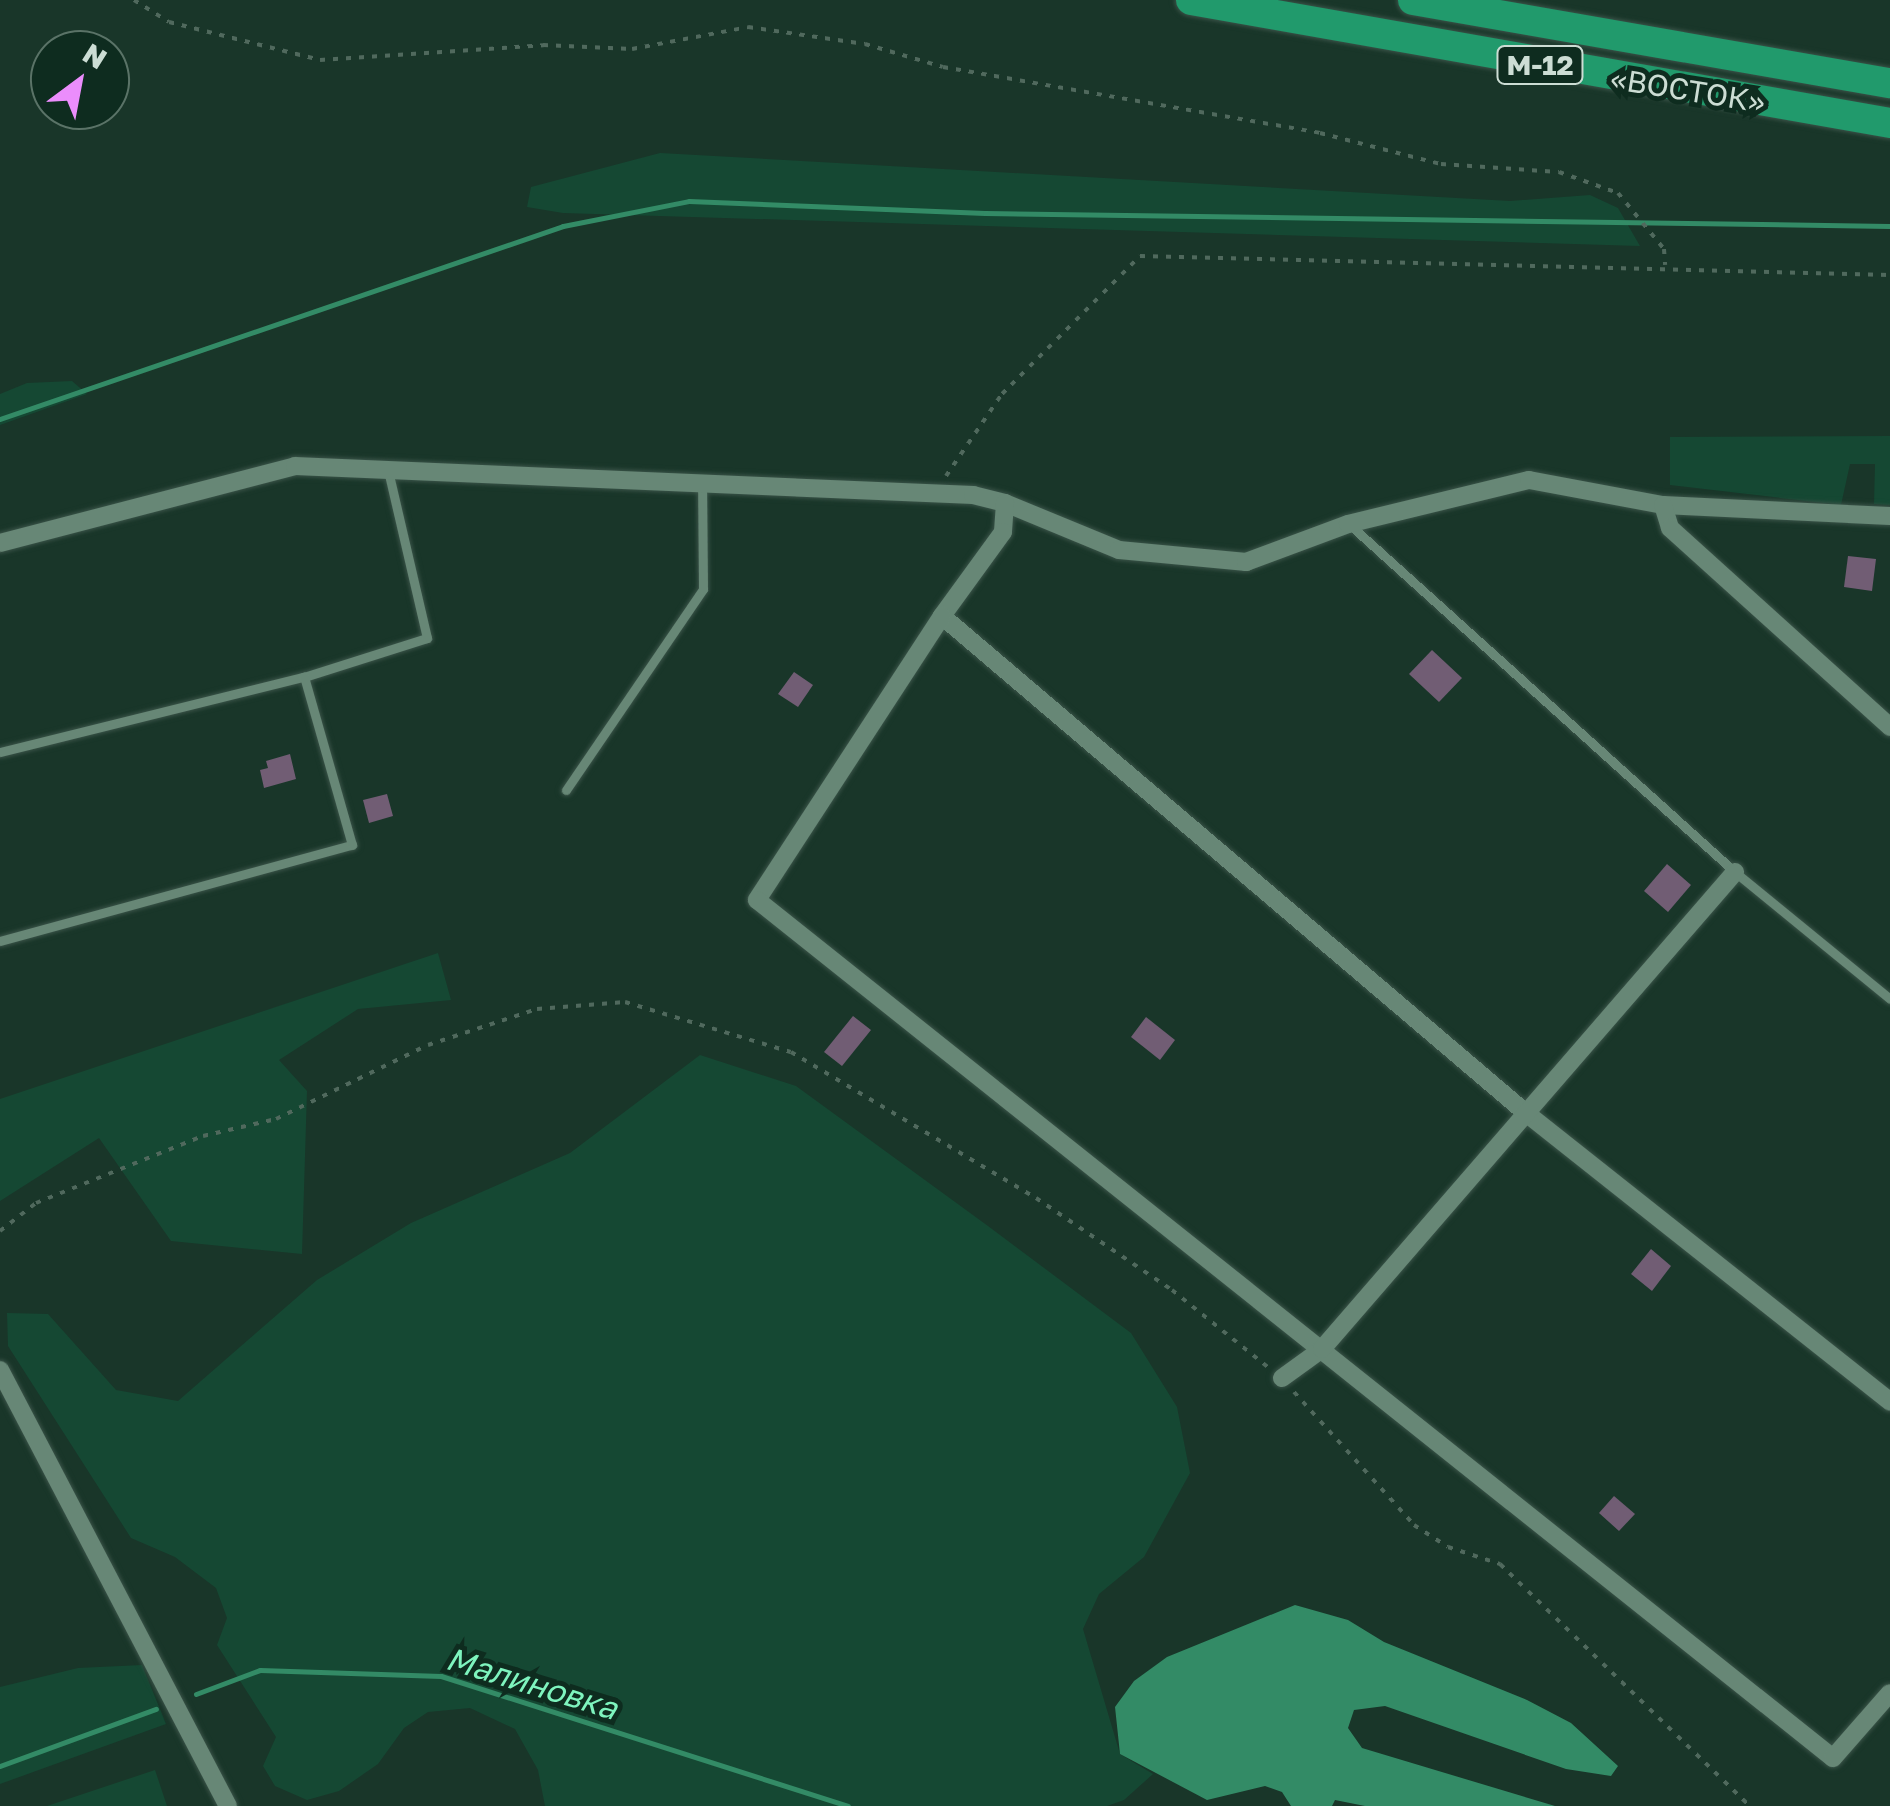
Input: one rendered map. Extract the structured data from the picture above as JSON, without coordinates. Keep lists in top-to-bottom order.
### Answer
{
  "streets": {
    "highway": ["М-12", "«ВОСТОК»"]
  },
  "water": ["Малиновка"],
  "north": "top right"
}
